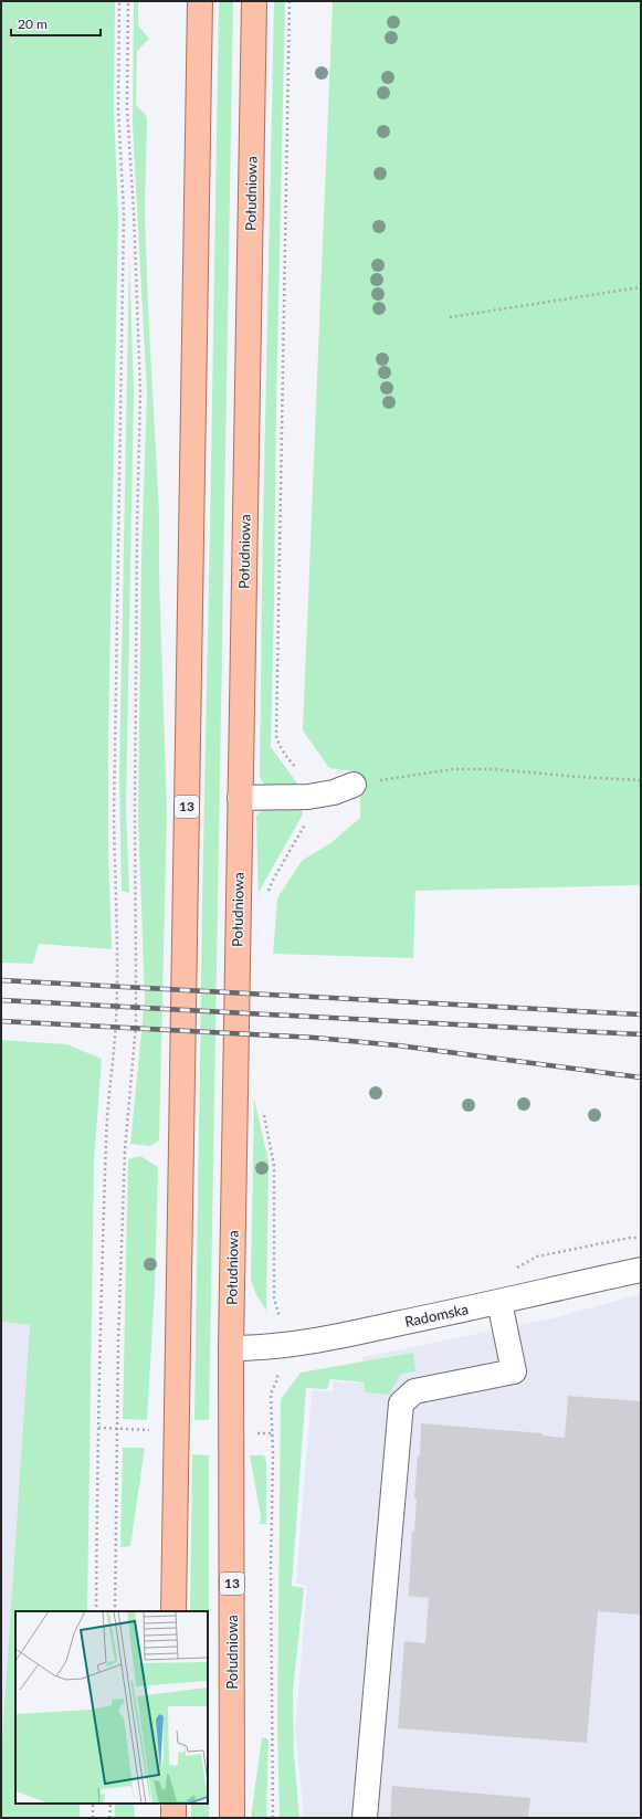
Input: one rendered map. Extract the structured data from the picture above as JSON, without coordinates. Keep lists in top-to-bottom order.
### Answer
{
  "streets": {
    "main road": ["Południowa", "13"],
    "street": ["Radomska"]
  },
  "crossings": [
    ["Południowa", "Radomska"]
  ],
  "scale_bar": "20 m"
}
